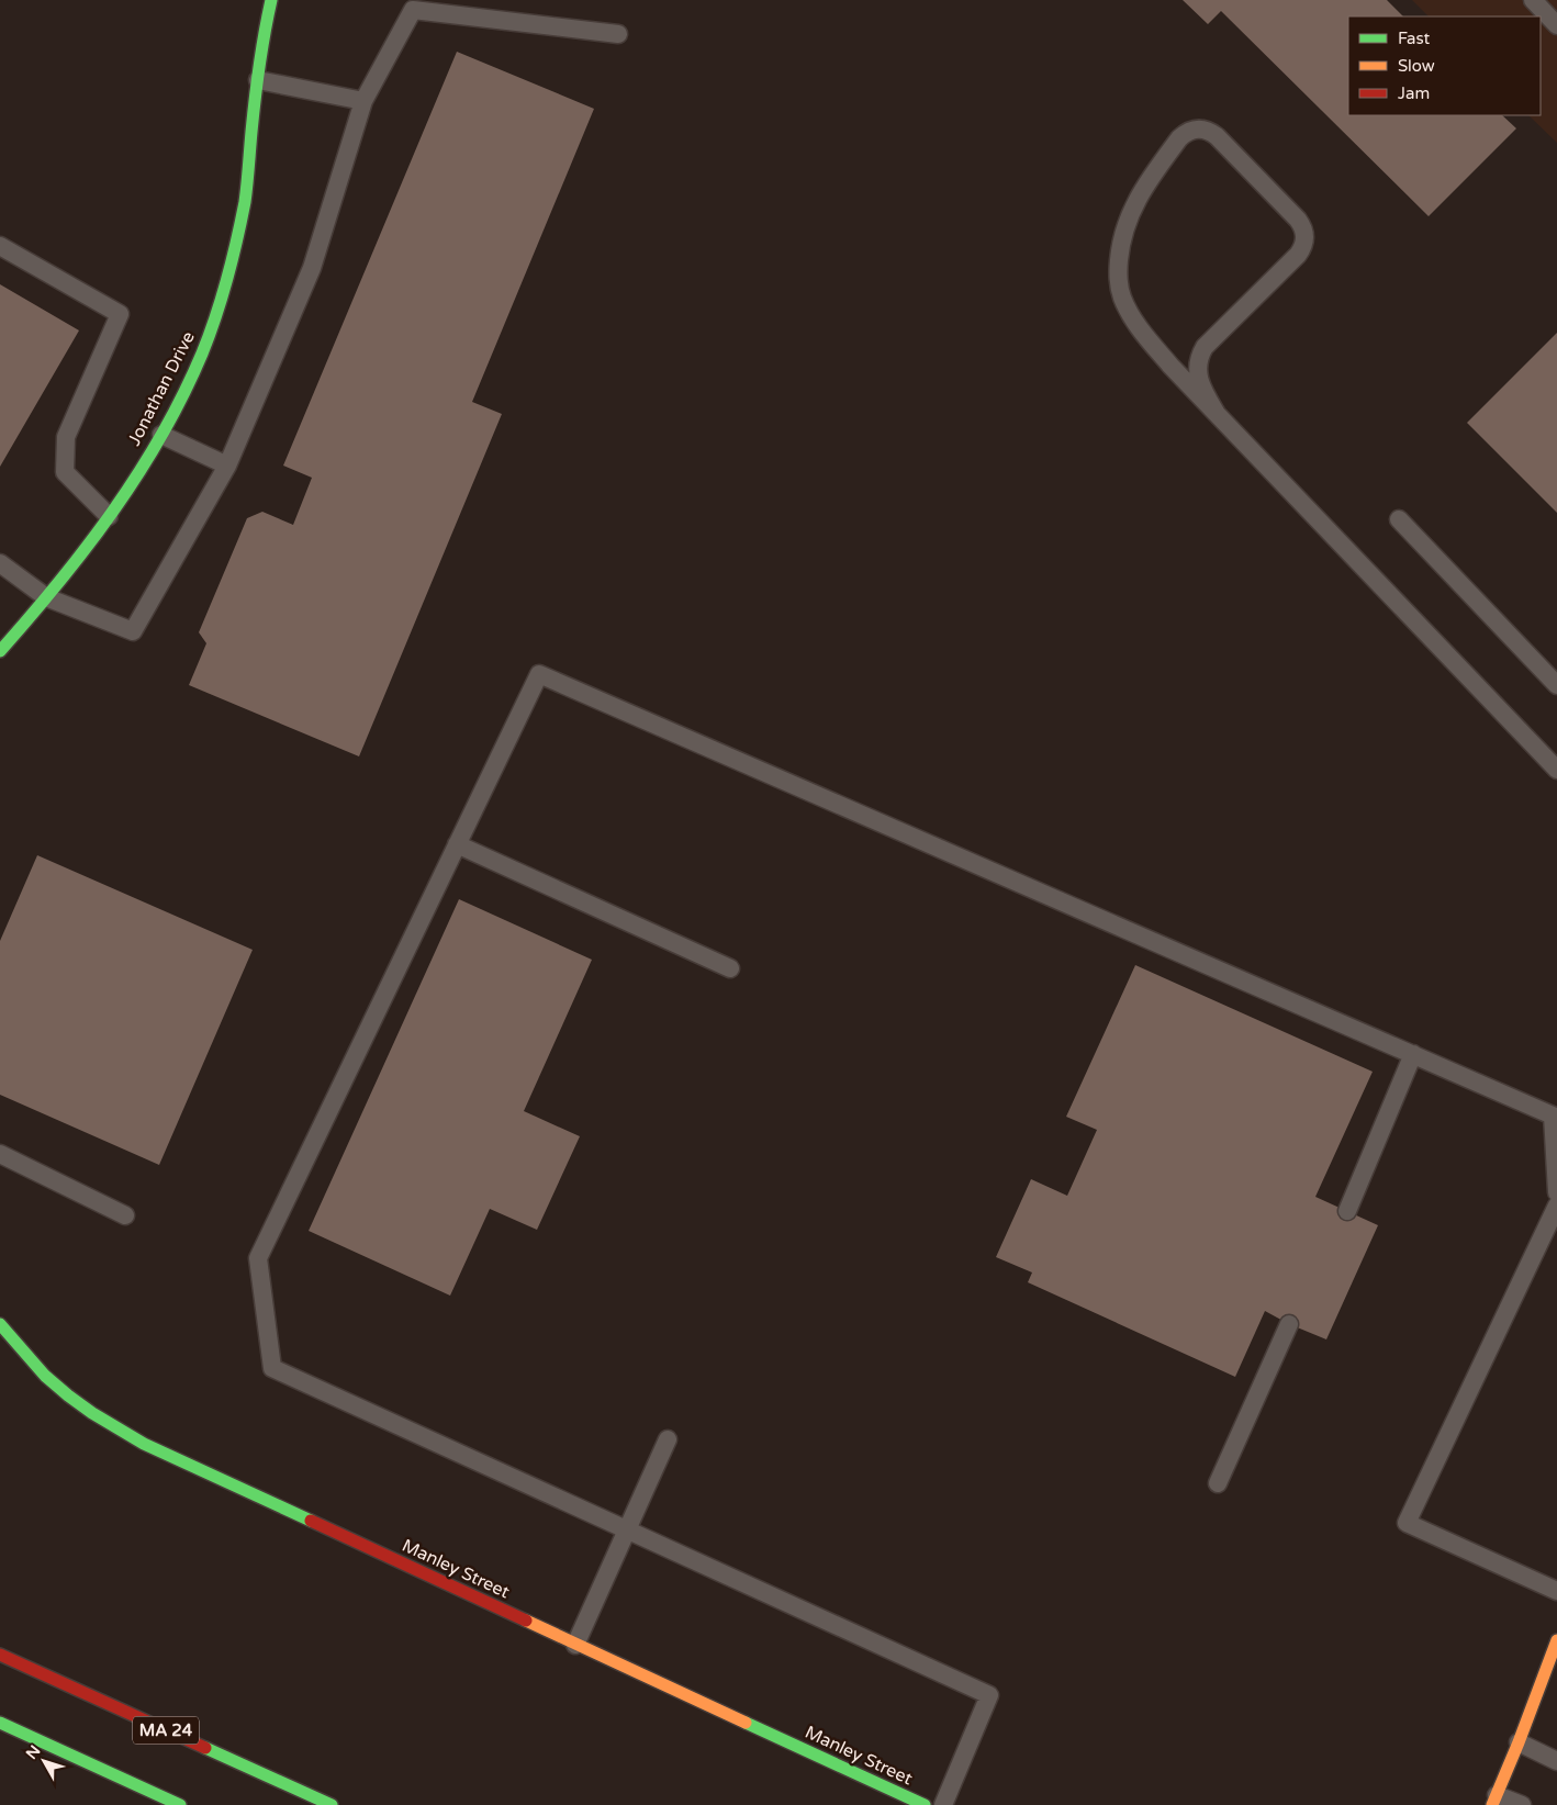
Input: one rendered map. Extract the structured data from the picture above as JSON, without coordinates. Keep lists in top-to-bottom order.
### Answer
{
  "streets": {
    "main road": ["Jonathan Drive", "Manley Street", "MA 24"]
  },
  "legend": ["Fast", "Slow", "Jam"],
  "north": "top left"
}
